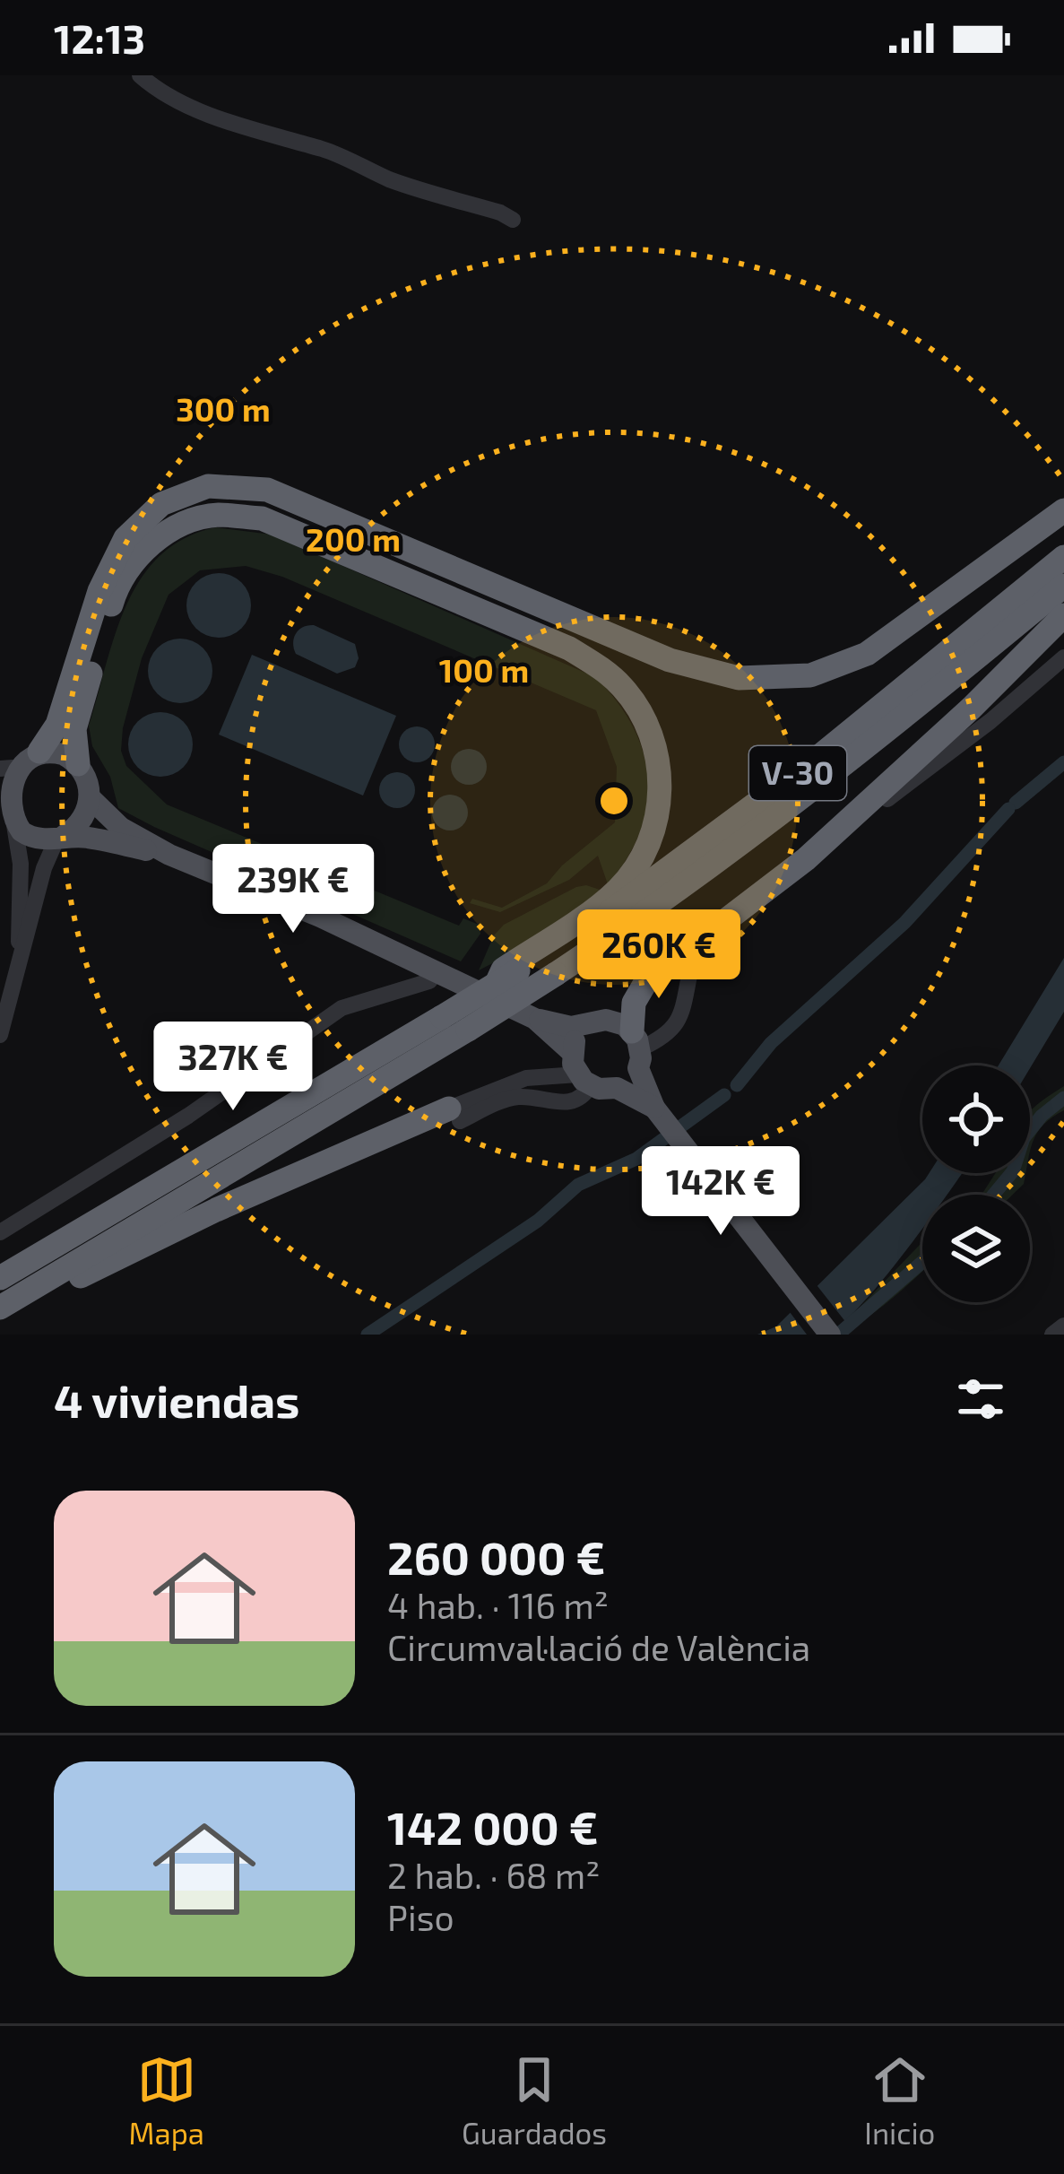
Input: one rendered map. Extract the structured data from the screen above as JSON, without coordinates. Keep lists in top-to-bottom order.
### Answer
{
  "streets": {
    "highway": ["V-30"]
  },
  "page": {
    "status": "12:13",
    "price": [
      "239K €",
      "260K €",
      "327K €",
      "142K €"
    ],
    "heading": "4 viviendas",
    "list": [
      {
        "name": "260 000 €",
        "note": "4 hab. · 116 m² · Circumval·lació de València"
      },
      {
        "name": "142 000 €",
        "note": "2 hab. · 68 m² · Piso"
      }
    ],
    "tabs": ["Mapa", "Guardados", "Inicio"]
  },
  "rings": ["300 m", "200 m", "100 m"]
}
